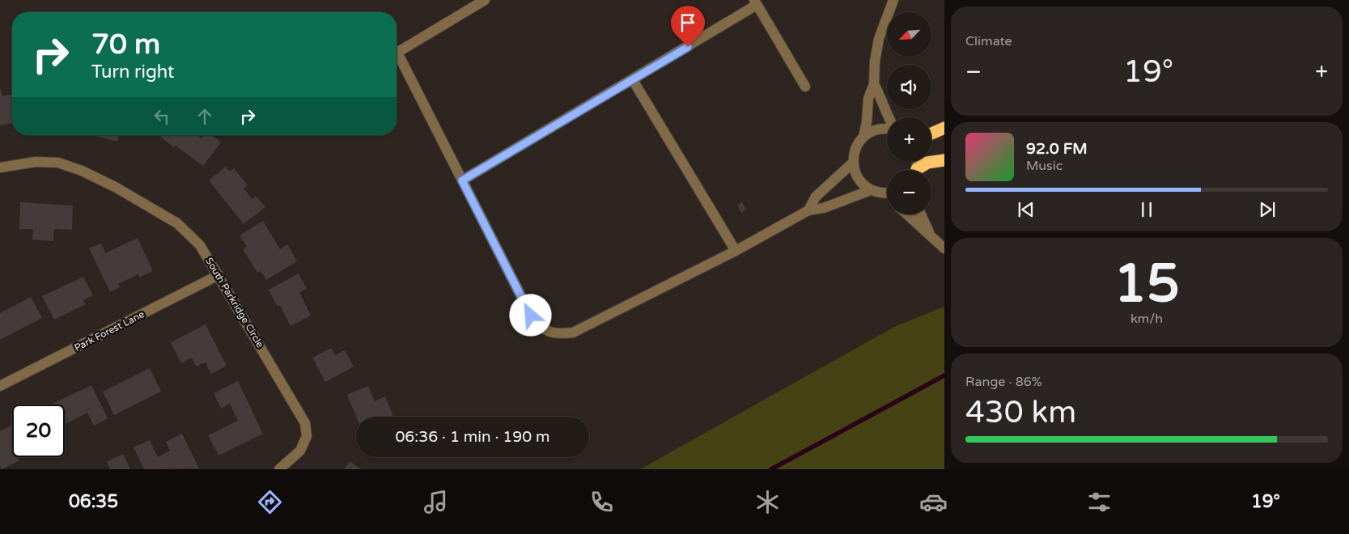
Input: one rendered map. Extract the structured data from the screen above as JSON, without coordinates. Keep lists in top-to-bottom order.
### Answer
{
  "streets": {
    "street": ["South Parkridge Circle", "Park Forest Lane"]
  },
  "crossings": [
    ["South Parkridge Circle", "Park Forest Lane"]
  ],
  "north": "bottom left",
  "page": {
    "tile": [
      "Climate",
      ["15", "km/h"],
      ["Range · 86%", "430 km"]
    ],
    "map_buttons": ["+", "−"],
    "turn": ["70 m", "Turn right"],
    "heat": ["−", "19°", "+"],
    "song": ["92.0 FM", "Music"],
    "limit": "20",
    "trip": "06:36 · 1 min · 190 m",
    "tabs": ["06:35", "19°"]
  }
}
